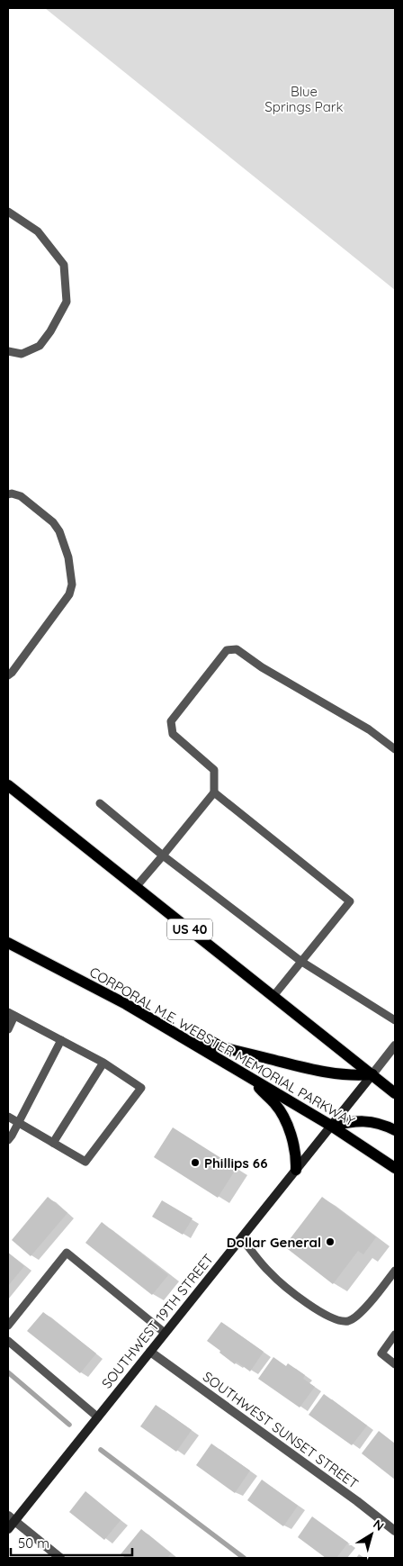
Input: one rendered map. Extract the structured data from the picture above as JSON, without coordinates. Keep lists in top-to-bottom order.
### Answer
{
  "streets": {
    "main road": ["US 40", "CORPORAL M.E. WEBSTER MEMORIAL PARKWAY"],
    "street": ["SOUTHWEST 19TH STREET", "SOUTHWEST SUNSET STREET"]
  },
  "crossings": [
    ["US 40", "SOUTHWEST 19TH STREET"],
    ["CORPORAL M.E. WEBSTER MEMORIAL PARKWAY", "SOUTHWEST 19TH STREET"],
    ["SOUTHWEST 19TH STREET", "SOUTHWEST SUNSET STREET"]
  ],
  "parks": ["Blue Springs Park"],
  "places": ["Phillips 66", "Dollar General"],
  "scale_bar": "50 m",
  "north": "top right"
}
